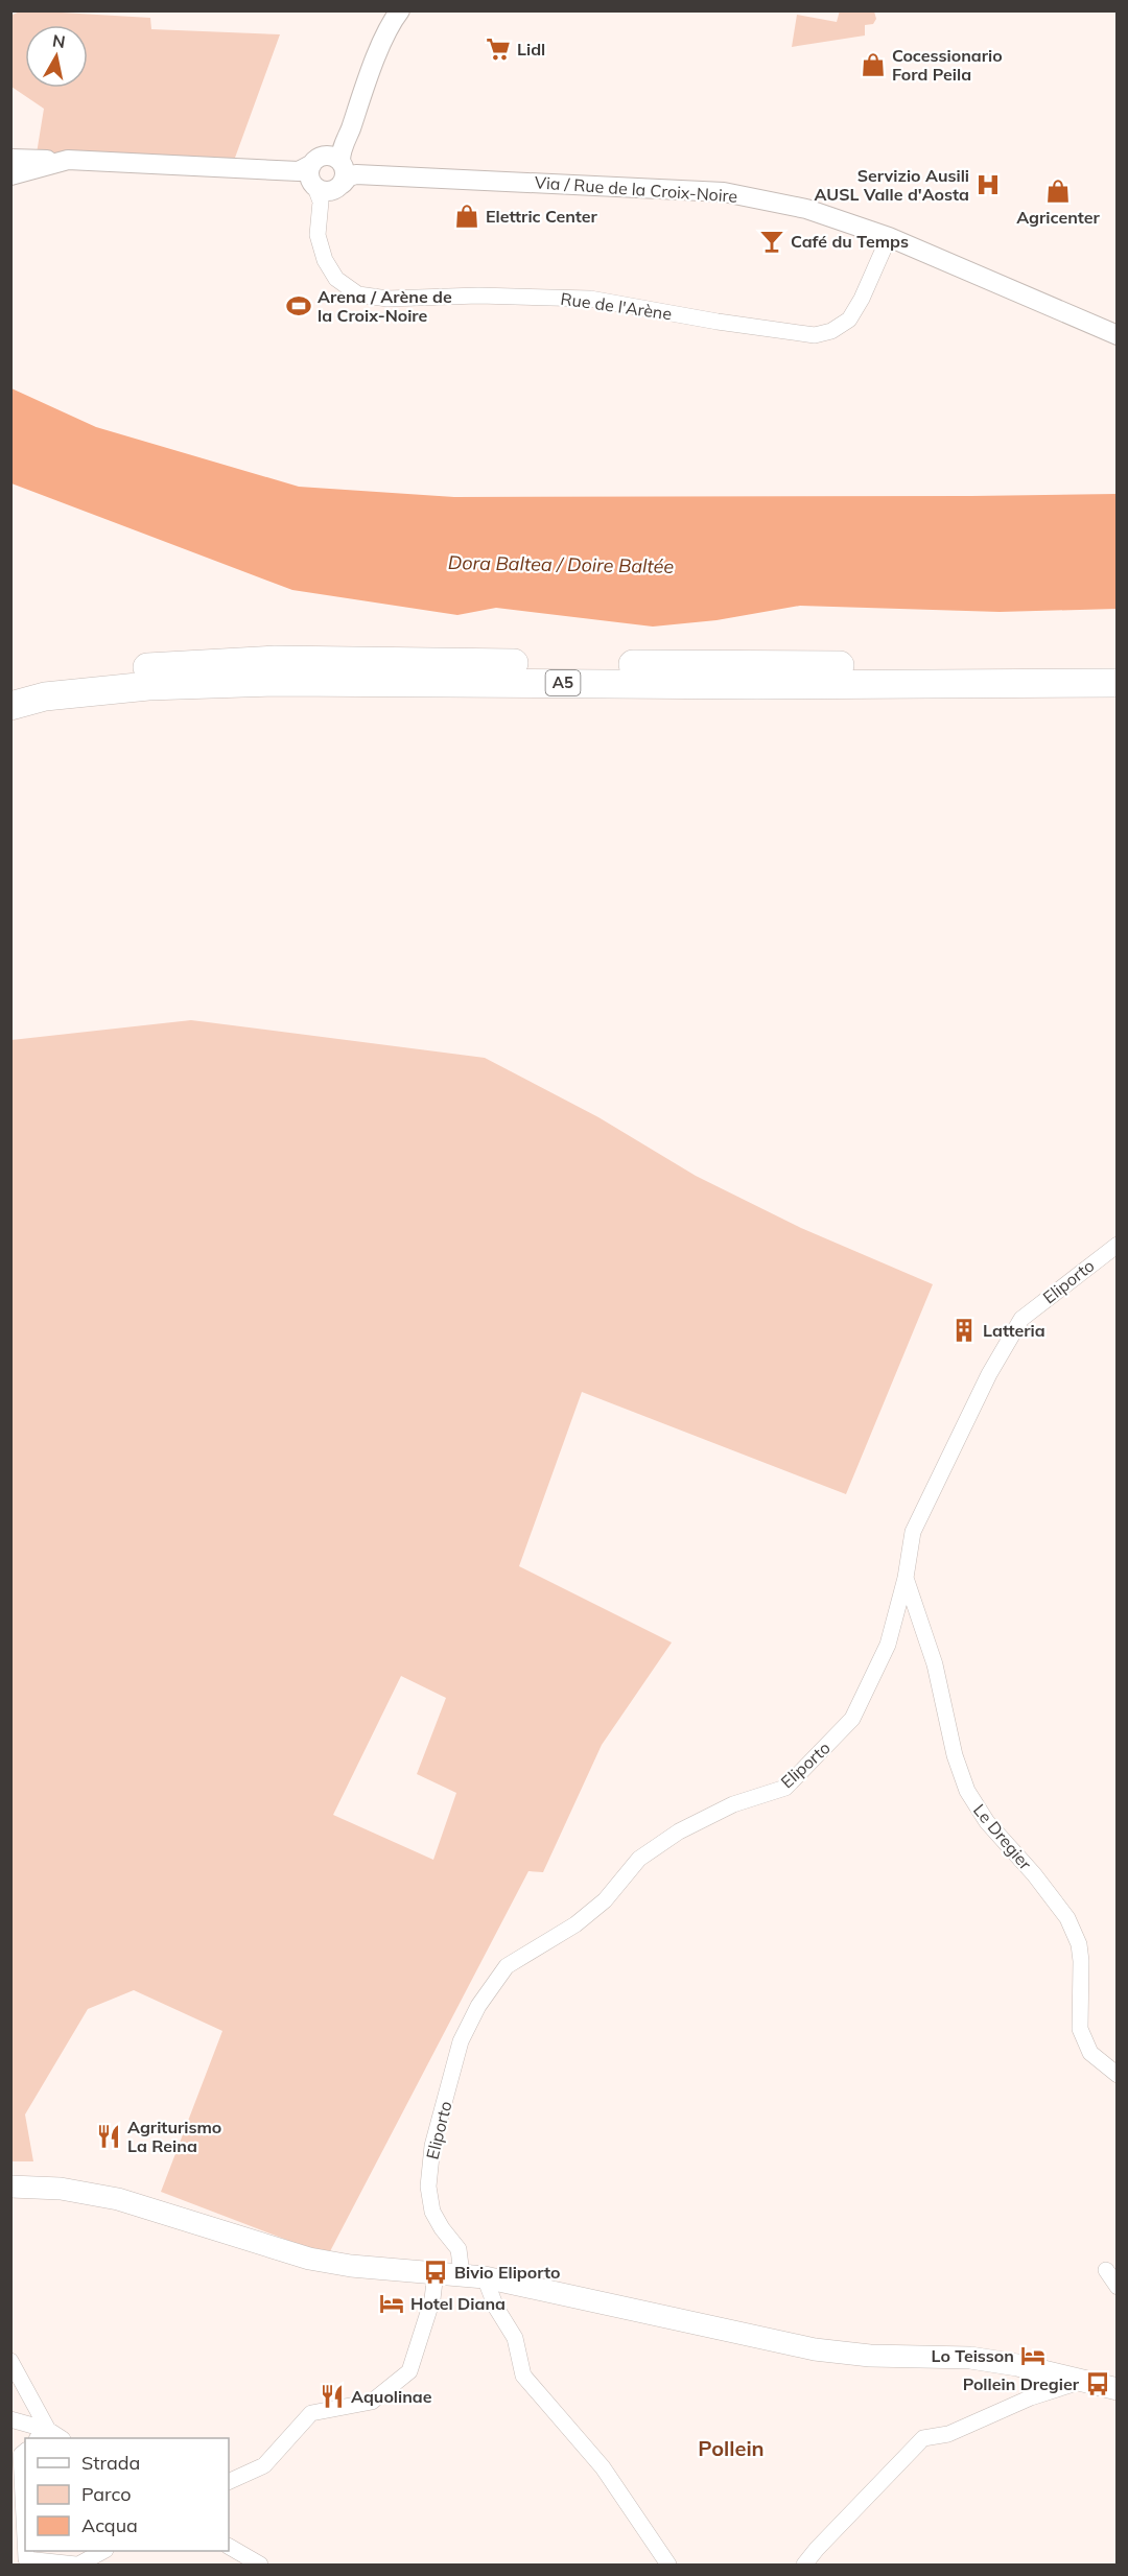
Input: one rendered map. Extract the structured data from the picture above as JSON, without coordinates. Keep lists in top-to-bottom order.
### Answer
{
  "streets": {
    "highway": ["A5"],
    "street": [
      "Via / Rue de la Croix-Noire",
      "Rue de l'Arène",
      "Eliporto",
      "Le Dregier"
    ]
  },
  "crossings": [
    ["Via / Rue de la Croix-Noire", "Rue de l'Arène"],
    ["Eliporto", "Le Dregier"]
  ],
  "districts": ["Pollein"],
  "water": ["Dora Baltea / Doire Baltée"],
  "places": {
    "supermarket": ["Lidl"],
    "shop": ["Cocessionario Ford Peila", "Agricenter", "Elettric Center"],
    "hospital": ["Servizio Ausili AUSL Valle d'Aosta"],
    "bar": ["Café du Temps"],
    "sports": ["Arena / Arène de la Croix-Noire"],
    "building": ["Latteria"],
    "restaurant": ["Agriturismo La Reina", "Aquolinae"],
    "bus stop": ["Bivio Eliporto", "Pollein Dregier"],
    "hotel": ["Hotel Diana", "Lo Teisson"]
  },
  "legend": ["Strada", "Parco", "Acqua"],
  "north": "top"
}
